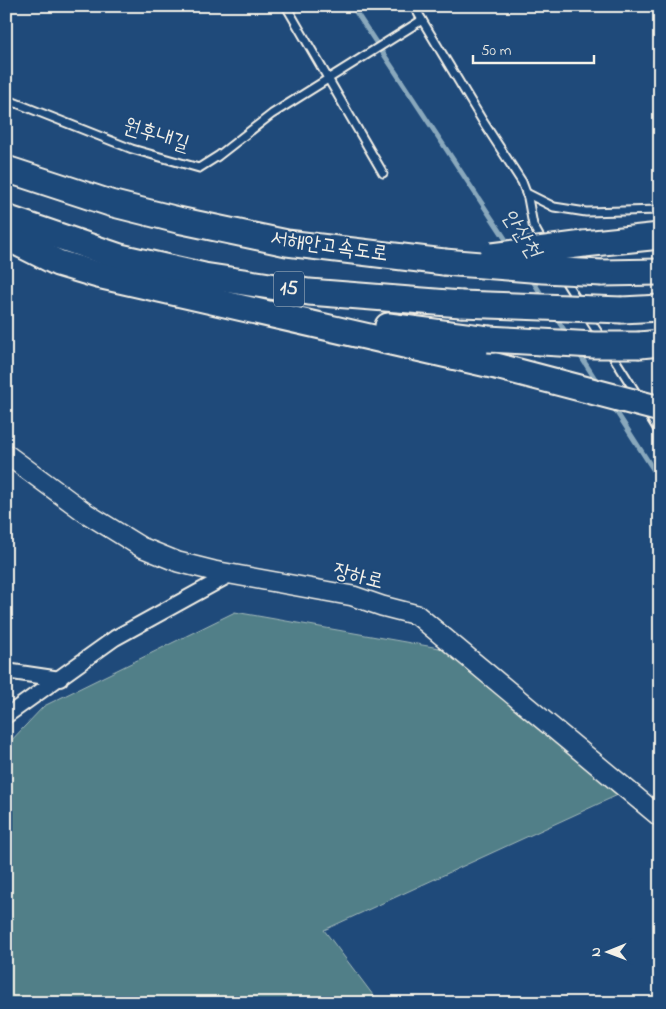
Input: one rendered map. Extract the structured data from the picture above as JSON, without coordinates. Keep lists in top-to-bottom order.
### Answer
{
  "streets": {
    "highway": ["서해안고속도로", "15"],
    "street": ["장하로"],
    "lane": ["원후내길"]
  },
  "water": ["안산천"],
  "scale_bar": "50 m",
  "north": "left"
}
